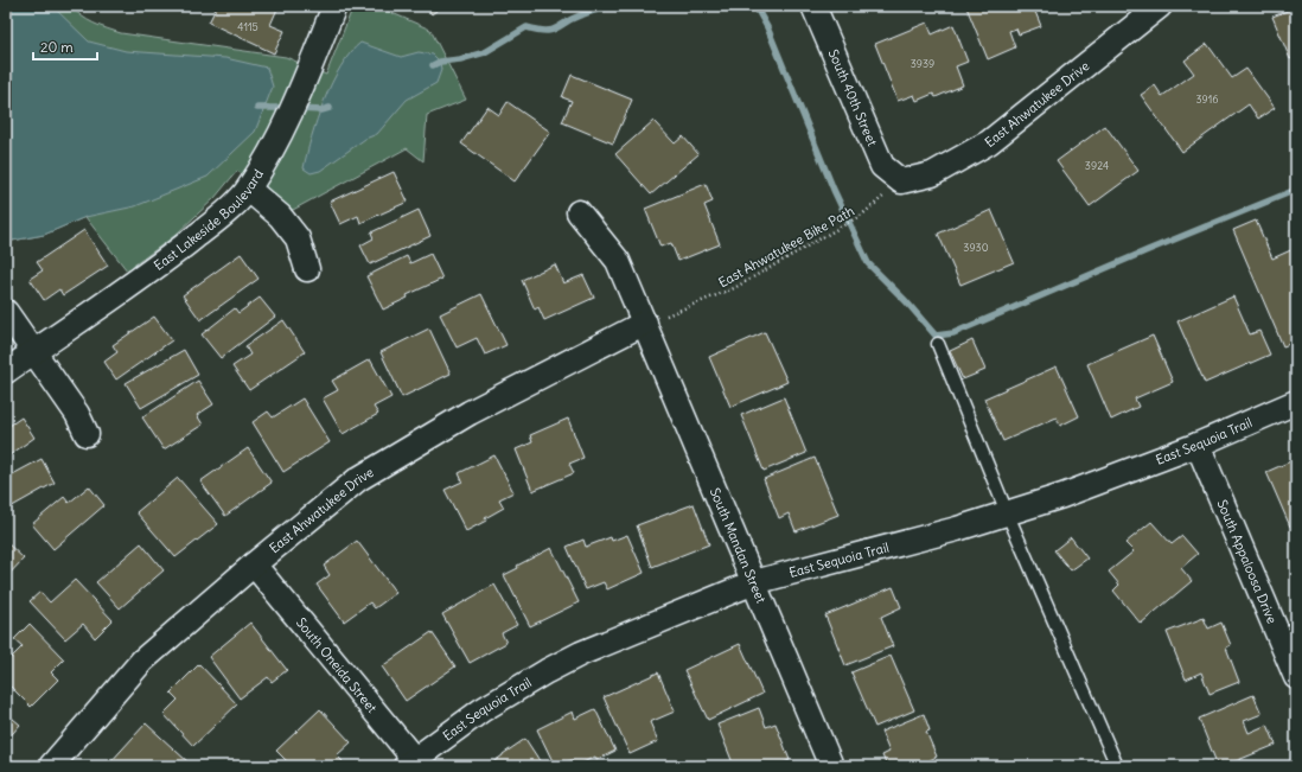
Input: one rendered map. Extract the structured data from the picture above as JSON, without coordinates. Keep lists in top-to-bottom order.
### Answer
{
  "streets": {
    "street": [
      "South 40th Street",
      "East Ahwatukee Drive",
      "East Lakeside Boulevard",
      "East Sequoia Trail",
      "South Mandan Street",
      "South Appaloosa Drive",
      "South Oneida Street"
    ],
    "path": ["East Ahwatukee Bike Path"]
  },
  "crossings": [
    ["South 40th Street", "East Ahwatukee Drive"],
    ["South 40th Street", "East Ahwatukee Bike Path"],
    ["East Ahwatukee Drive", "East Ahwatukee Bike Path"],
    ["East Ahwatukee Drive", "South Mandan Street"],
    ["East Ahwatukee Drive", "South Oneida Street"],
    ["East Ahwatukee Bike Path", "South Mandan Street"],
    ["East Sequoia Trail", "South Mandan Street"],
    ["East Sequoia Trail", "South Appaloosa Drive"],
    ["East Sequoia Trail", "South Oneida Street"]
  ],
  "house_numbers": [
    "4115",
    "3939",
    "3916",
    "3924",
    "3930"
  ],
  "scale_bar": "20 m"
}
